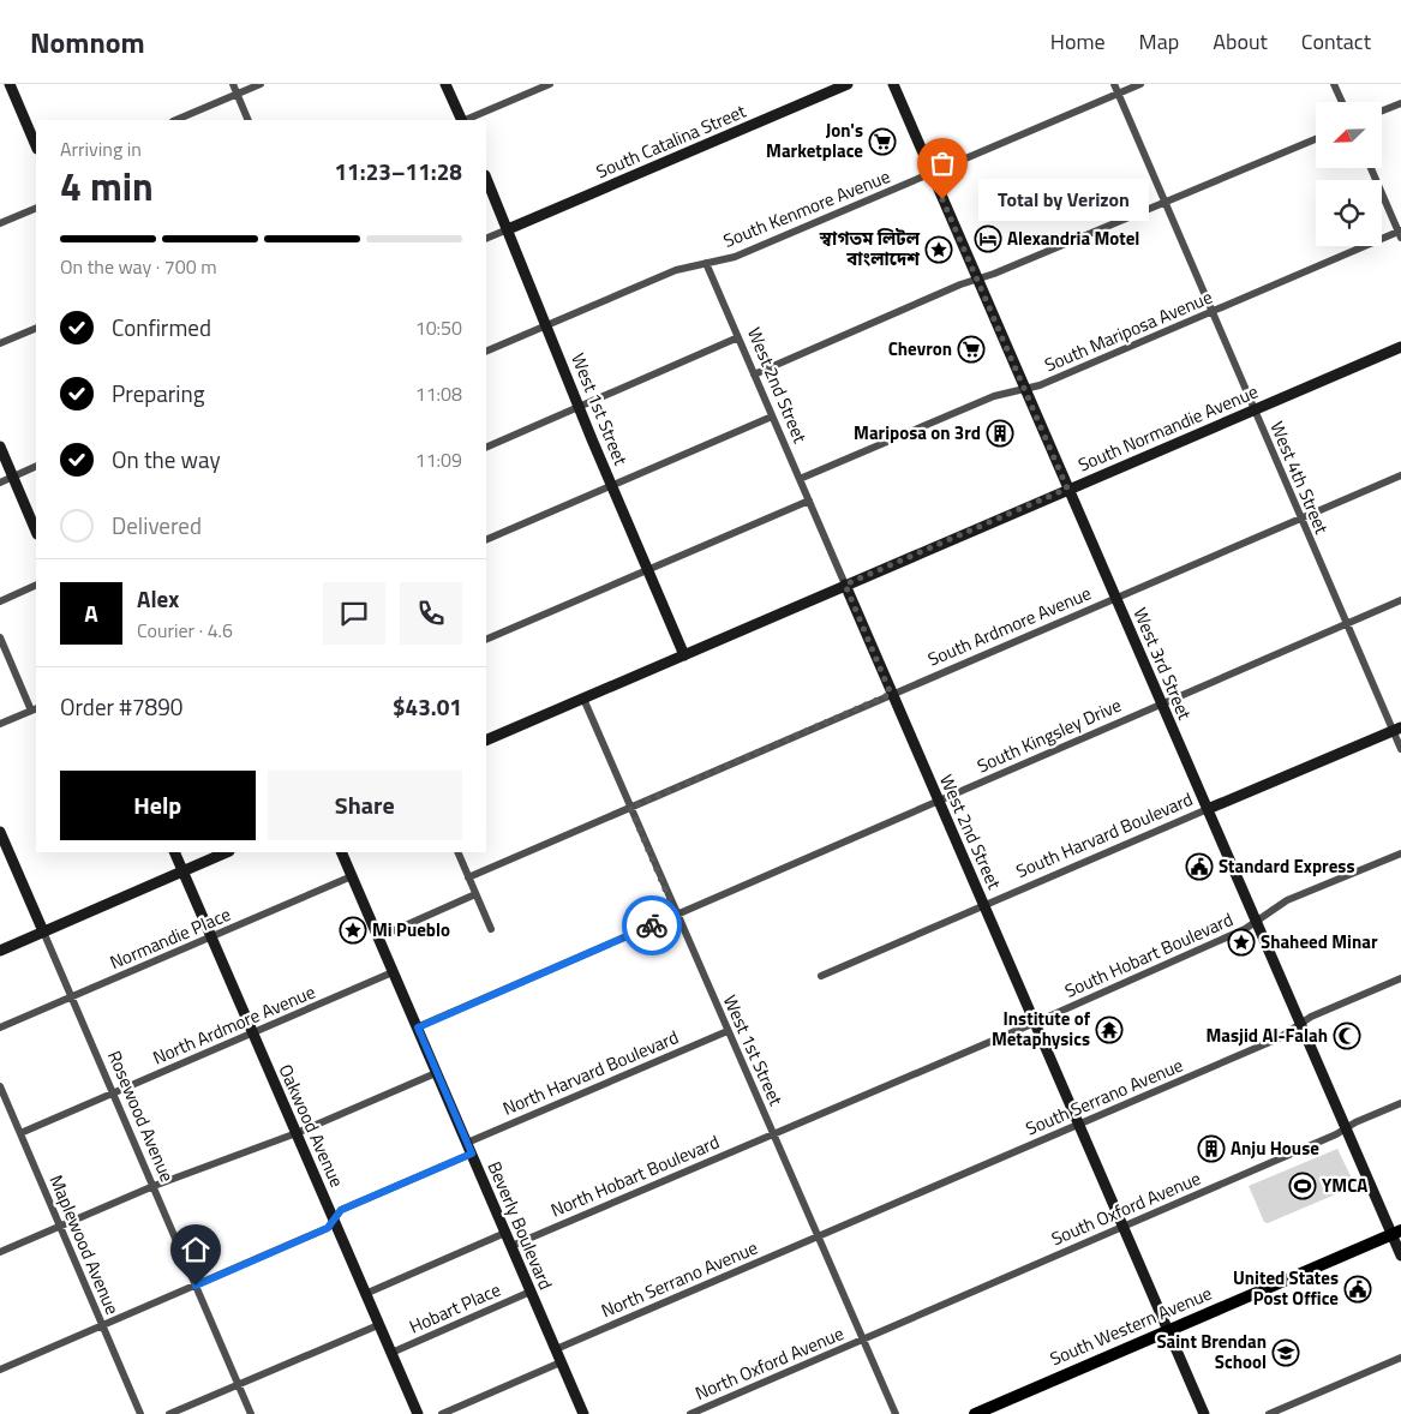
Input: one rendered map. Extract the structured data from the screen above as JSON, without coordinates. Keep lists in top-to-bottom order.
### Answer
{
  "streets": {
    "main road": [
      "South Catalina Street",
      "West 2nd Street",
      "West 1st Street",
      "South Normandie Avenue",
      "West 3rd Street",
      "South Harvard Boulevard",
      "Rosewood Avenue",
      "Oakwood Avenue",
      "Beverly Boulevard",
      "South Western Avenue"
    ],
    "street": [
      "South Kenmore Avenue",
      "South Mariposa Avenue",
      "West 4th Street",
      "South Ardmore Avenue",
      "South Kingsley Drive",
      "Normandie Place",
      "South Hobart Boulevard",
      "North Ardmore Avenue",
      "North Harvard Boulevard",
      "South Serrano Avenue",
      "North Hobart Boulevard",
      "South Oxford Avenue",
      "Maplewood Avenue",
      "North Serrano Avenue",
      "Hobart Place",
      "North Oxford Avenue"
    ]
  },
  "crossings": [
    ["South Catalina Street", "West 1st Street"],
    ["South Kenmore Avenue", "West 2nd Street"],
    ["South Kenmore Avenue", "West 1st Street"],
    ["South Kenmore Avenue", "West 4th Street"],
    ["South Kenmore Avenue", "West 3rd Street"],
    ["South Mariposa Avenue", "West 2nd Street"],
    ["South Mariposa Avenue", "West 4th Street"],
    ["South Mariposa Avenue", "West 3rd Street"],
    ["West 2nd Street", "South Normandie Avenue"],
    ["West 2nd Street", "South Ardmore Avenue"],
    ["West 2nd Street", "South Kingsley Drive"],
    ["West 2nd Street", "South Harvard Boulevard"],
    ["West 2nd Street", "South Hobart Boulevard"],
    ["West 2nd Street", "South Serrano Avenue"],
    ["West 2nd Street", "South Oxford Avenue"],
    ["West 2nd Street", "South Western Avenue"],
    ["West 1st Street", "South Normandie Avenue"],
    ["West 1st Street", "South Ardmore Avenue"],
    ["West 1st Street", "South Kingsley Drive"],
    ["West 1st Street", "South Hobart Boulevard"],
    ["West 1st Street", "North Harvard Boulevard"],
    ["West 1st Street", "South Serrano Avenue"],
    ["West 1st Street", "North Hobart Boulevard"],
    ["West 1st Street", "South Oxford Avenue"],
    ["West 1st Street", "North Serrano Avenue"],
    ["West 1st Street", "North Oxford Avenue"],
    ["South Normandie Avenue", "West 4th Street"],
    ["South Normandie Avenue", "West 3rd Street"],
    ["West 4th Street", "South Ardmore Avenue"],
    ["West 4th Street", "South Kingsley Drive"],
    ["West 4th Street", "South Harvard Boulevard"],
    ["South Ardmore Avenue", "West 3rd Street"],
    ["West 3rd Street", "South Kingsley Drive"],
    ["West 3rd Street", "South Harvard Boulevard"],
    ["West 3rd Street", "South Hobart Boulevard"],
    ["West 3rd Street", "South Serrano Avenue"],
    ["West 3rd Street", "South Oxford Avenue"],
    ["West 3rd Street", "South Western Avenue"],
    ["South Kingsley Drive", "Beverly Boulevard"],
    ["Normandie Place", "Rosewood Avenue"],
    ["Normandie Place", "Oakwood Avenue"],
    ["Normandie Place", "Beverly Boulevard"],
    ["South Hobart Boulevard", "North Hobart Boulevard"],
    ["North Ardmore Avenue", "Rosewood Avenue"],
    ["North Ardmore Avenue", "Oakwood Avenue"],
    ["North Ardmore Avenue", "Beverly Boulevard"],
    ["North Ardmore Avenue", "Maplewood Avenue"],
    ["North Harvard Boulevard", "Beverly Boulevard"],
    ["South Serrano Avenue", "North Serrano Avenue"],
    ["Oakwood Avenue", "Hobart Place"],
    ["North Hobart Boulevard", "Beverly Boulevard"],
    ["South Oxford Avenue", "North Oxford Avenue"],
    ["Beverly Boulevard", "North Serrano Avenue"],
    ["Beverly Boulevard", "Hobart Place"]
  ],
  "places": {
    "supermarket": ["Jon's Marketplace", "Chevron"],
    "other": ["Total by Verizon"],
    "hotel": ["Alexandria Motel"],
    "place": ["স্বাগতম লিটল বাংলাদেশ", "Mi Pueblo", "Shaheed Minar"],
    "building": ["Mariposa on 3rd", "Anju House"],
    "public building": ["Standard Express", "United States Post Office"],
    "temple": ["Institute of Metaphysics"],
    "mosque": ["Masjid Al-Falah"],
    "sports": ["YMCA"],
    "school or university": ["Saint Brendan School"]
  },
  "north": "bottom left",
  "page": {
    "header": "Nomnom",
    "nav": [
      "Home",
      "Map",
      "About",
      "Contact"
    ],
    "heading": ["4 min", "Arriving in", "11:23–11:28"],
    "panel": [
      "Alex",
      "Courier · 4.6",
      "Order #7890",
      "$43.01"
    ],
    "bubble": "Total by Verizon",
    "bar": "On the way · 700 m",
    "list": [
      ["Confirmed", "10:50"],
      ["Preparing", "11:08"],
      ["On the way", "11:09"],
      "Delivered"
    ],
    "round": "A",
    "buttons": ["Help", "Share"]
  }
}
